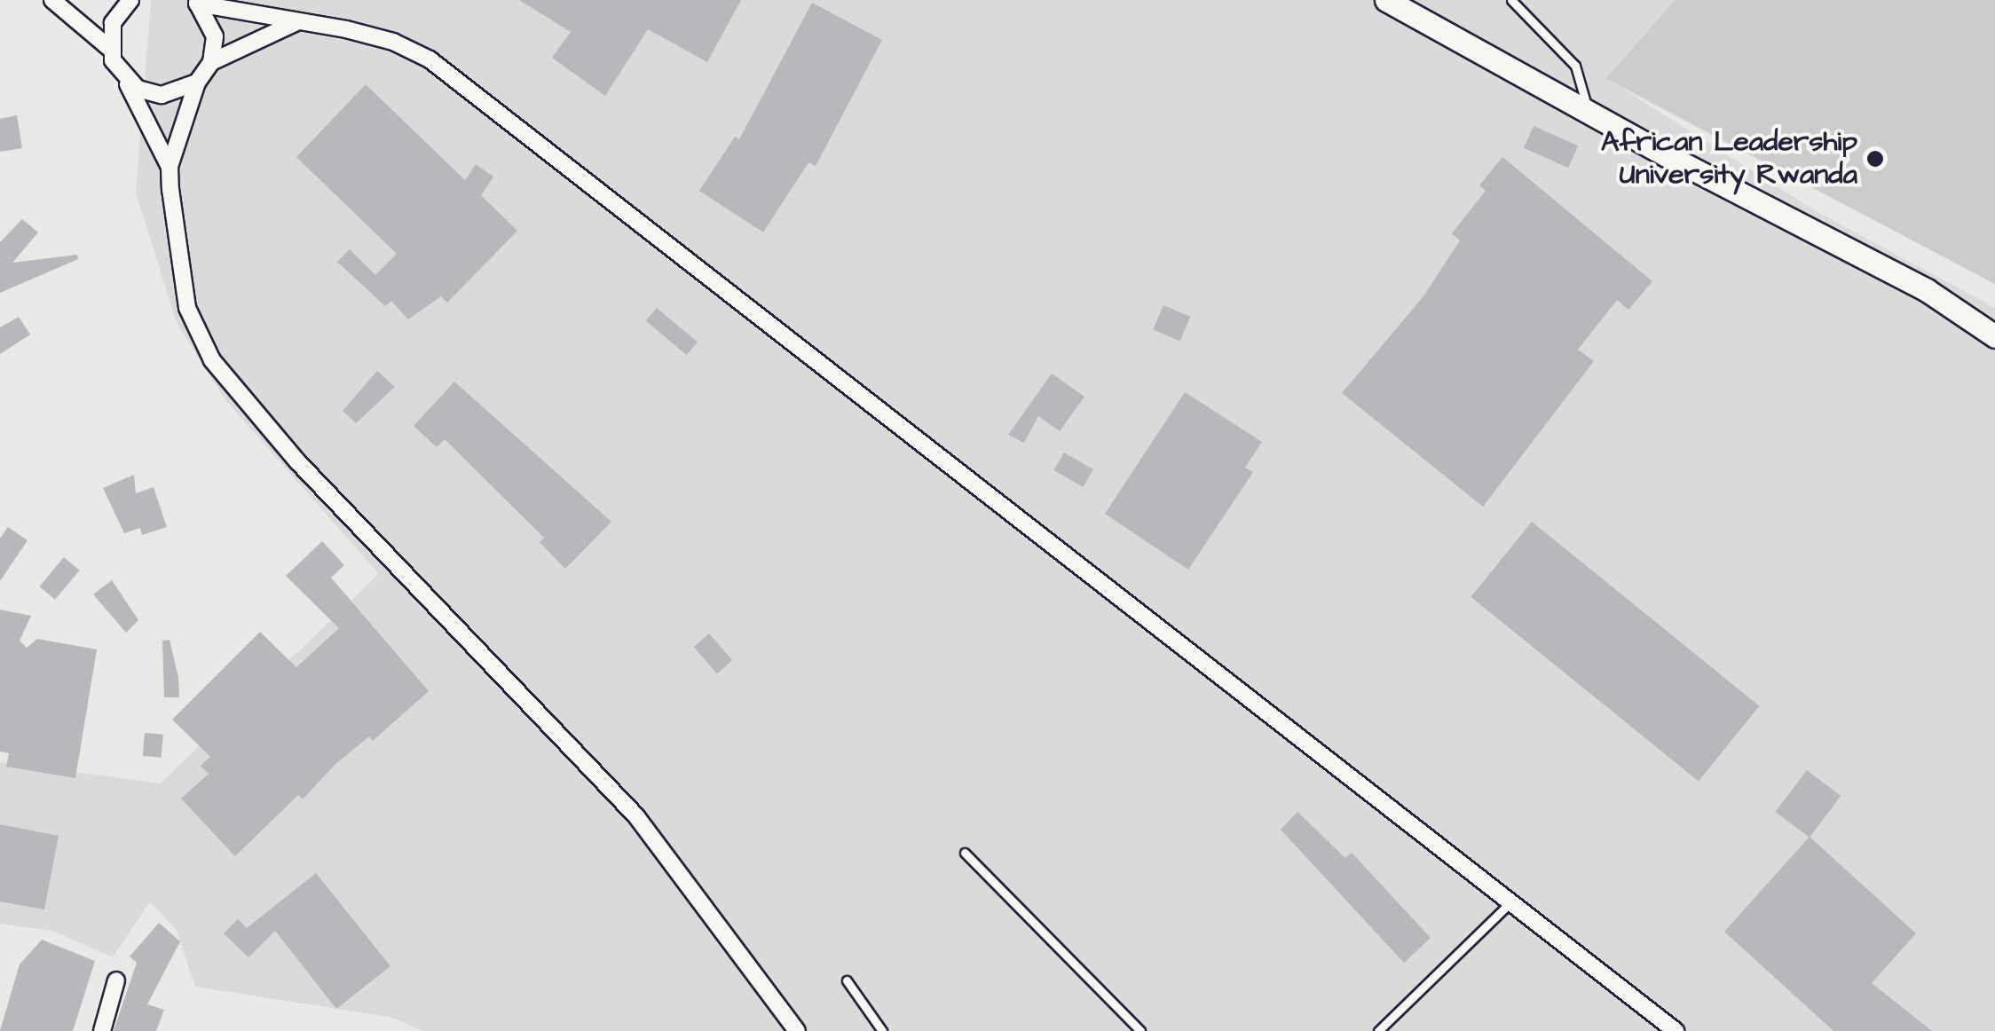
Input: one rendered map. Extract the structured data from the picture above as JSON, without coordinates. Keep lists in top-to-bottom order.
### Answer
{
  "places": ["African Leadership University Rwanda"]
}
